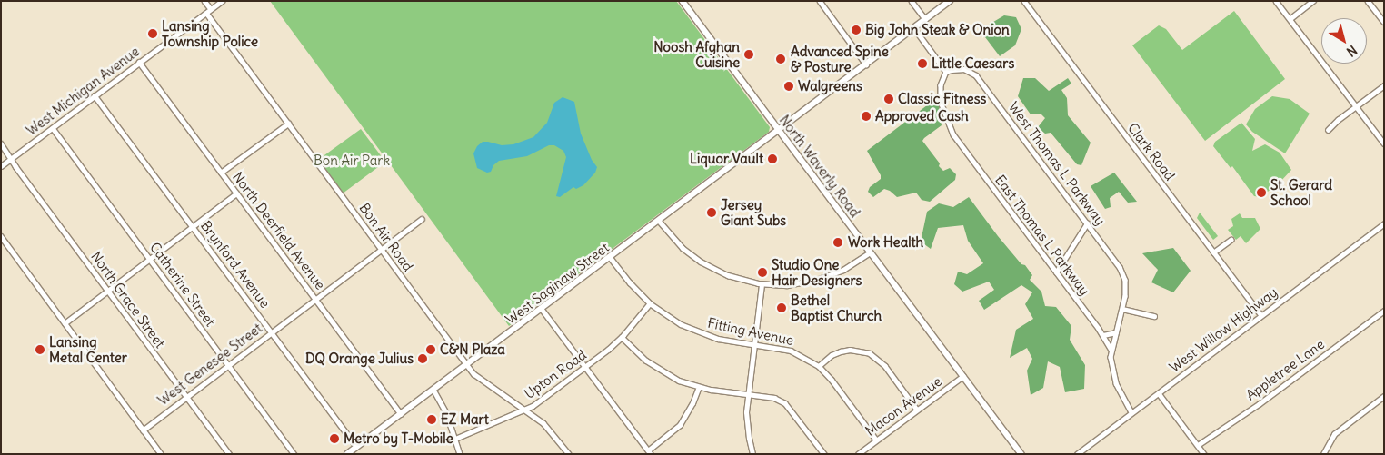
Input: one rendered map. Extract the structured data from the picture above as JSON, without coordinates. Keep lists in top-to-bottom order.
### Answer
{
  "streets": {
    "main road": ["North Waverly Road", "West Saginaw Street"],
    "street": [
      "West Michigan Avenue",
      "Clark Road",
      "West Thomas L Parkway",
      "North Deerfield Avenue",
      "East Thomas L Parkway",
      "Bon Air Road",
      "Brynford Avenue",
      "Catherine Street",
      "North Grace Street",
      "West Willow Highway",
      "Fitting Avenue",
      "West Genesee Street",
      "Appletree Lane",
      "Upton Road",
      "Macon Avenue"
    ]
  },
  "crossings": [
    ["West Michigan Avenue", "North Deerfield Avenue"],
    ["West Michigan Avenue", "Bon Air Road"],
    ["West Michigan Avenue", "Brynford Avenue"],
    ["West Michigan Avenue", "Catherine Street"],
    ["West Michigan Avenue", "North Grace Street"],
    ["Clark Road", "West Willow Highway"],
    ["West Thomas L Parkway", "East Thomas L Parkway"],
    ["North Waverly Road", "West Saginaw Street"],
    ["North Waverly Road", "Macon Avenue"],
    ["North Deerfield Avenue", "West Saginaw Street"],
    ["North Deerfield Avenue", "West Genesee Street"],
    ["East Thomas L Parkway", "West Willow Highway"],
    ["Bon Air Road", "West Saginaw Street"],
    ["Bon Air Road", "West Genesee Street"],
    ["Bon Air Road", "Upton Road"],
    ["Brynford Avenue", "West Saginaw Street"],
    ["Brynford Avenue", "West Genesee Street"],
    ["West Saginaw Street", "Fitting Avenue"],
    ["Catherine Street", "West Genesee Street"],
    ["North Grace Street", "West Genesee Street"],
    ["Fitting Avenue", "Upton Road"],
    ["Fitting Avenue", "Macon Avenue"]
  ],
  "parks": ["Bon Air Park"],
  "places": [
    "Big John Steak & Onion",
    "Lansing Township Police",
    "Noosh Afghan Cuisine",
    "Advanced Spine & Posture",
    "Little Caesars",
    "Walgreens",
    "Classic Fitness",
    "Approved Cash",
    "Liquor Vault",
    "St. Gerard School",
    "Jersey Giant Subs",
    "Work Health",
    "Studio One Hair Designers",
    "Bethel Baptist Church",
    "Lansing Metal Center",
    "C&N Plaza",
    "DQ Orange Julius",
    "EZ Mart",
    "Metro by T-Mobile"
  ],
  "north": "bottom right"
}
